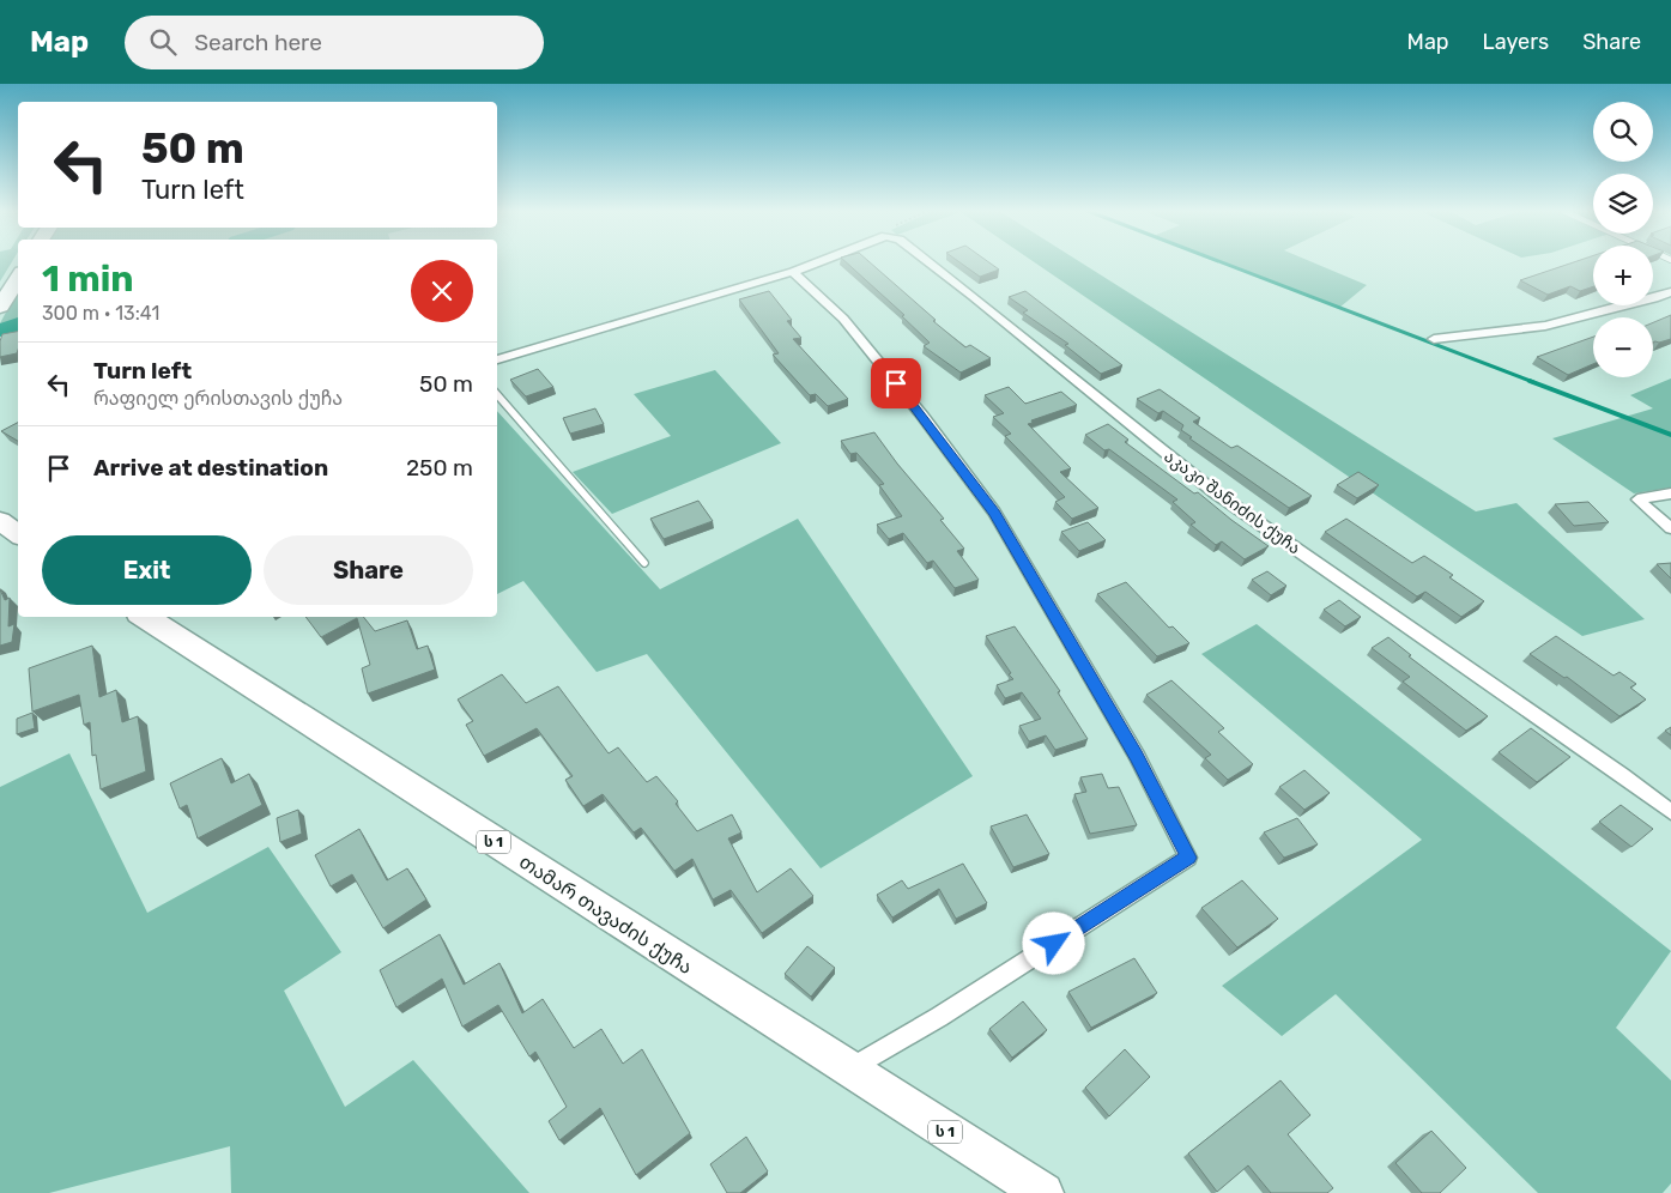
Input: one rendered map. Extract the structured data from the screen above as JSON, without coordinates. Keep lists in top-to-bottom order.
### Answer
{
  "streets": {
    "highway": ["ს 1", "თამარ თავაძის ქუჩა"],
    "street": ["აკაკი შანიძის ქუჩა"]
  },
  "page": {
    "header": "Map",
    "search": "Search here",
    "nav": ["Map", "Layers", "Share"],
    "map_buttons": ["+", "−"],
    "turn": ["50 m", "Turn left"],
    "heading": ["1 min", "300 m · 13:41"],
    "list": [
      {
        "name": "Turn left",
        "note": "რაფიელ ერისთავის ქუჩა",
        "value": "50 m"
      },
      {
        "name": "Arrive at destination",
        "value": "250 m"
      }
    ],
    "buttons": ["Exit", "Share"]
  }
}
